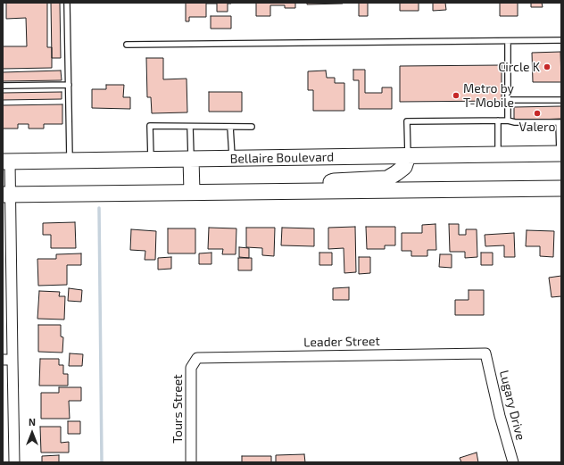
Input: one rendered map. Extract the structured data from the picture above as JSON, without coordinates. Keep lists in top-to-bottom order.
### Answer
{
  "streets": {
    "main road": ["Bellaire Boulevard"],
    "street": ["Leader Street", "Lugary Drive", "Tours Street"]
  },
  "crossings": [
    ["Leader Street", "Lugary Drive"],
    ["Leader Street", "Tours Street"]
  ],
  "places": ["Circle K", "Metro by T-Mobile", "Valero"],
  "north": "top"
}
